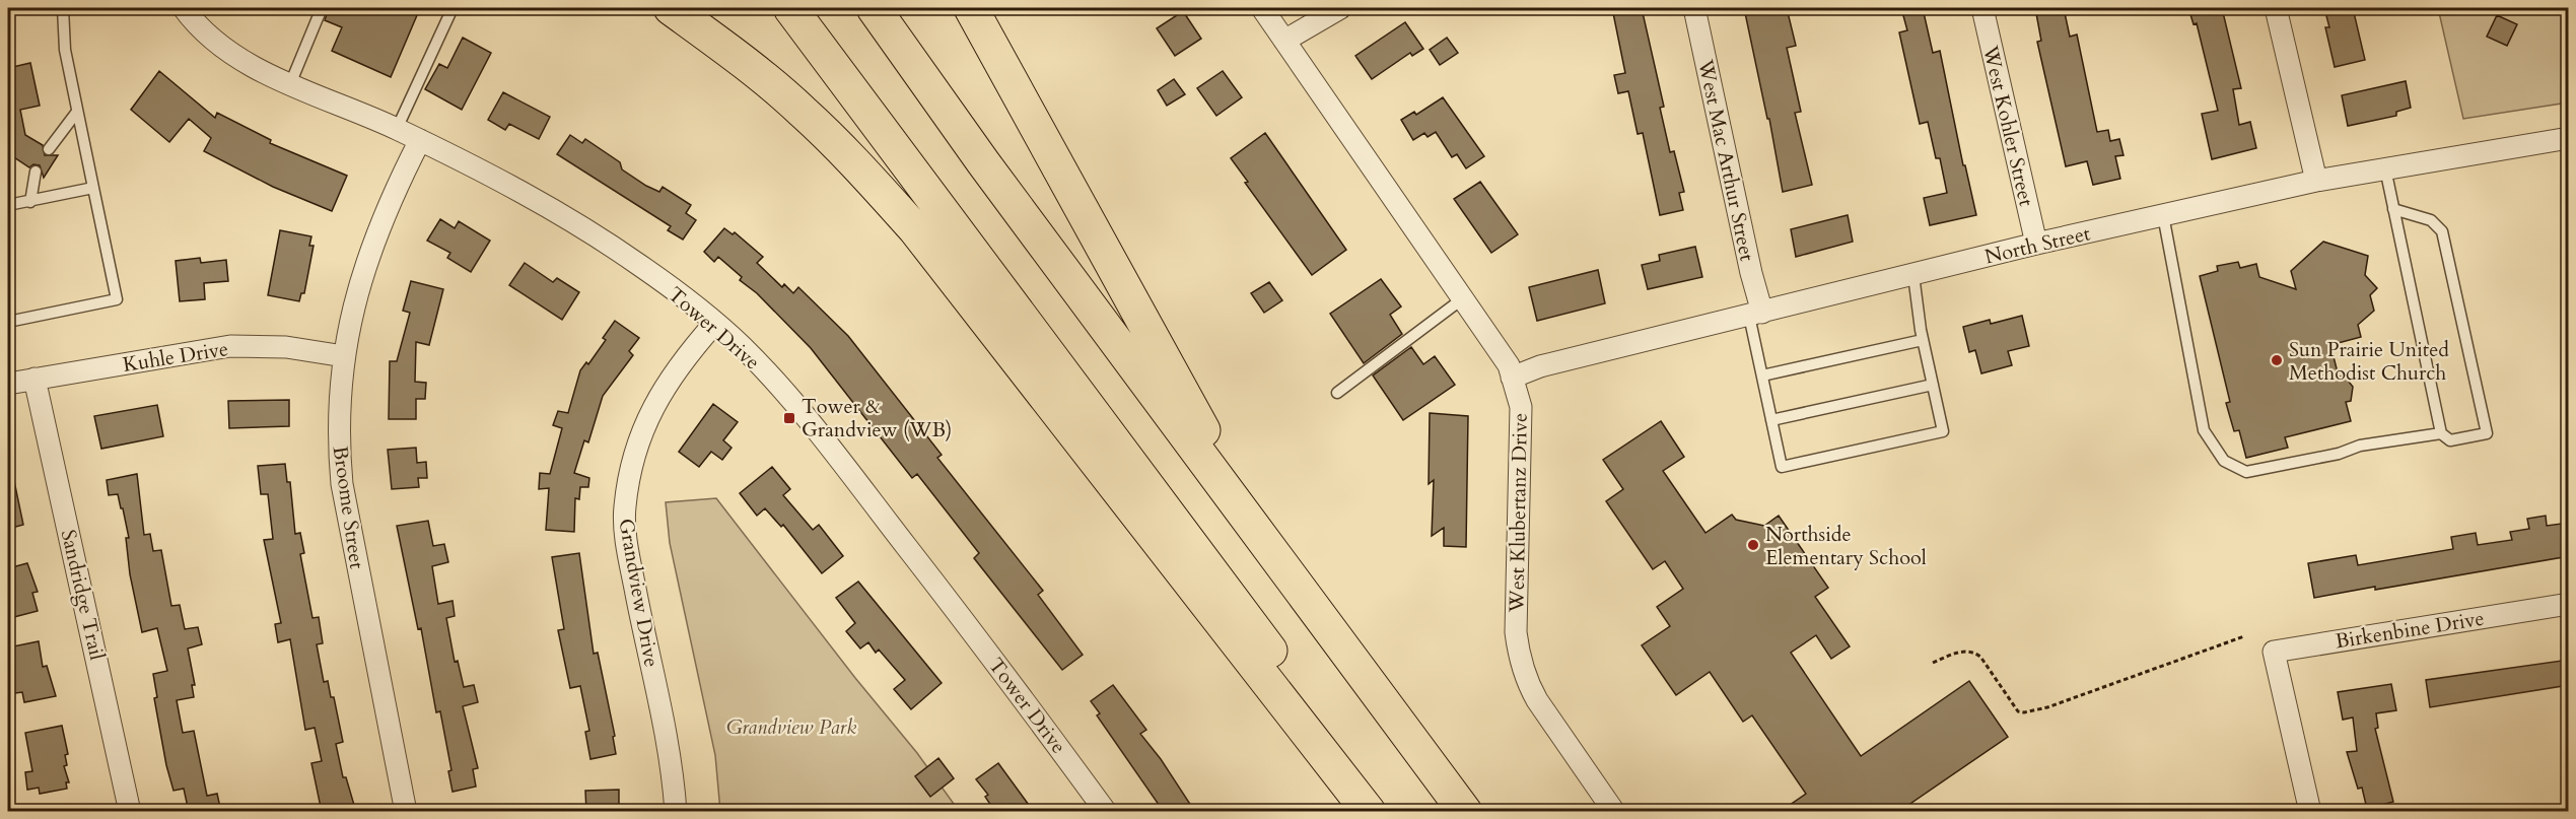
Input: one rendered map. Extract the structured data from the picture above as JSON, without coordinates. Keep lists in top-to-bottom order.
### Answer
{
  "streets": {
    "street": [
      "West Kohler Street",
      "West Mac Arthur Street",
      "North Street",
      "Tower Drive",
      "Kuhle Drive",
      "Broome Street",
      "West Klubertanz Drive",
      "Grandview Drive",
      "Sandridge Trail",
      "Birkenbine Drive"
    ]
  },
  "crossings": [
    ["West Kohler Street", "North Street"],
    ["West Mac Arthur Street", "North Street"],
    ["North Street", "West Klubertanz Drive"],
    ["Tower Drive", "Broome Street"],
    ["Tower Drive", "Grandview Drive"],
    ["Kuhle Drive", "Broome Street"],
    ["Kuhle Drive", "Sandridge Trail"]
  ],
  "parks": ["Grandview Park"],
  "places": {
    "other": ["Sun Prairie United Methodist Church", "Northside Elementary School"],
    "transit": ["Tower & Grandview (WB)"]
  }
}
